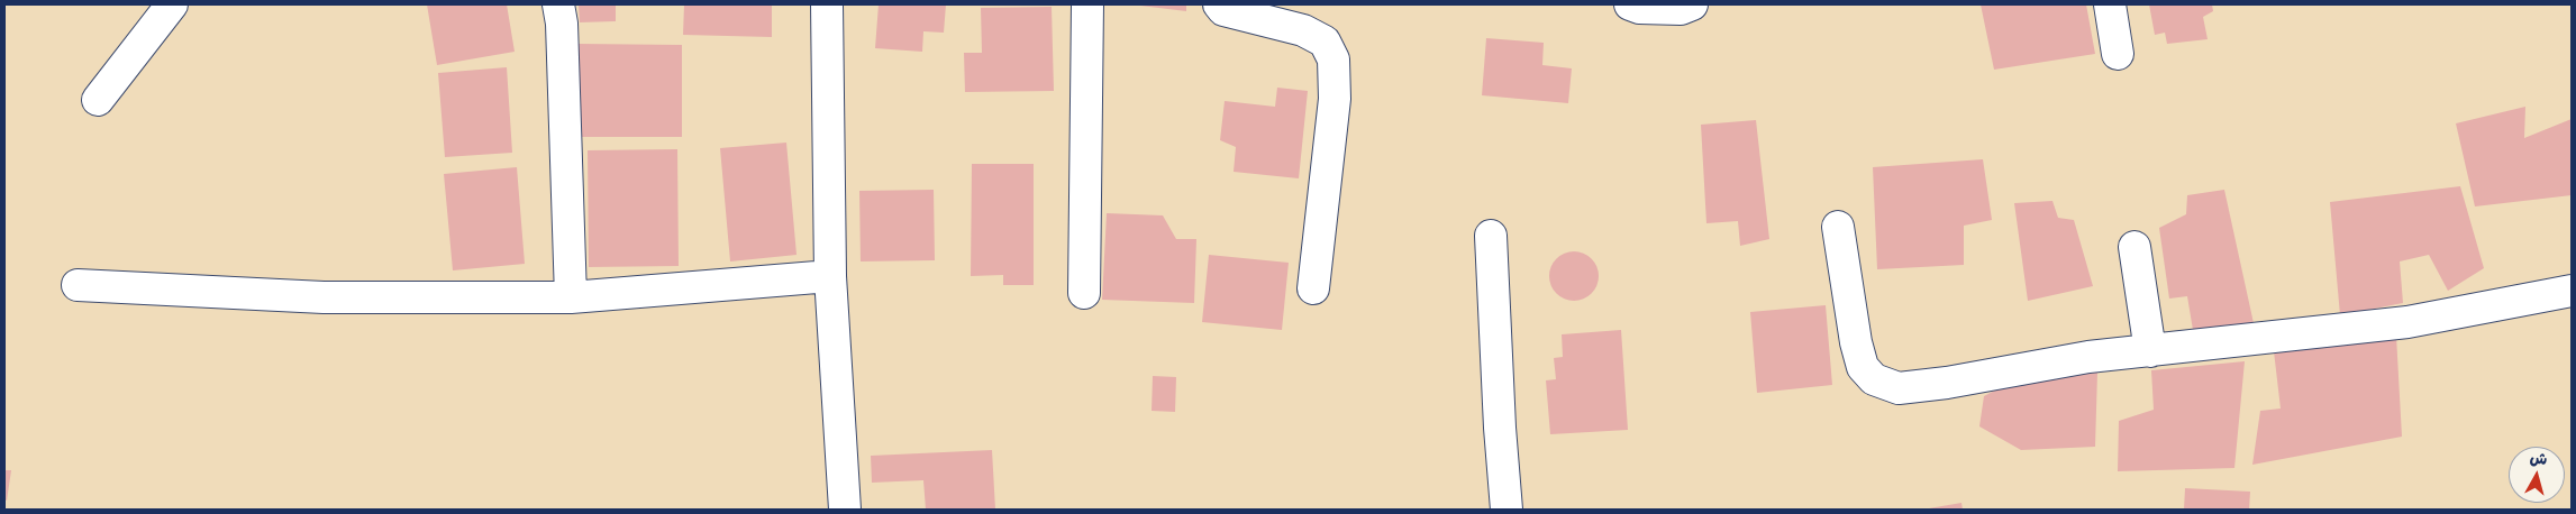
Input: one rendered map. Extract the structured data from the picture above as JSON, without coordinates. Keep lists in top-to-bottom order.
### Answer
{
  "north": "top"
}
